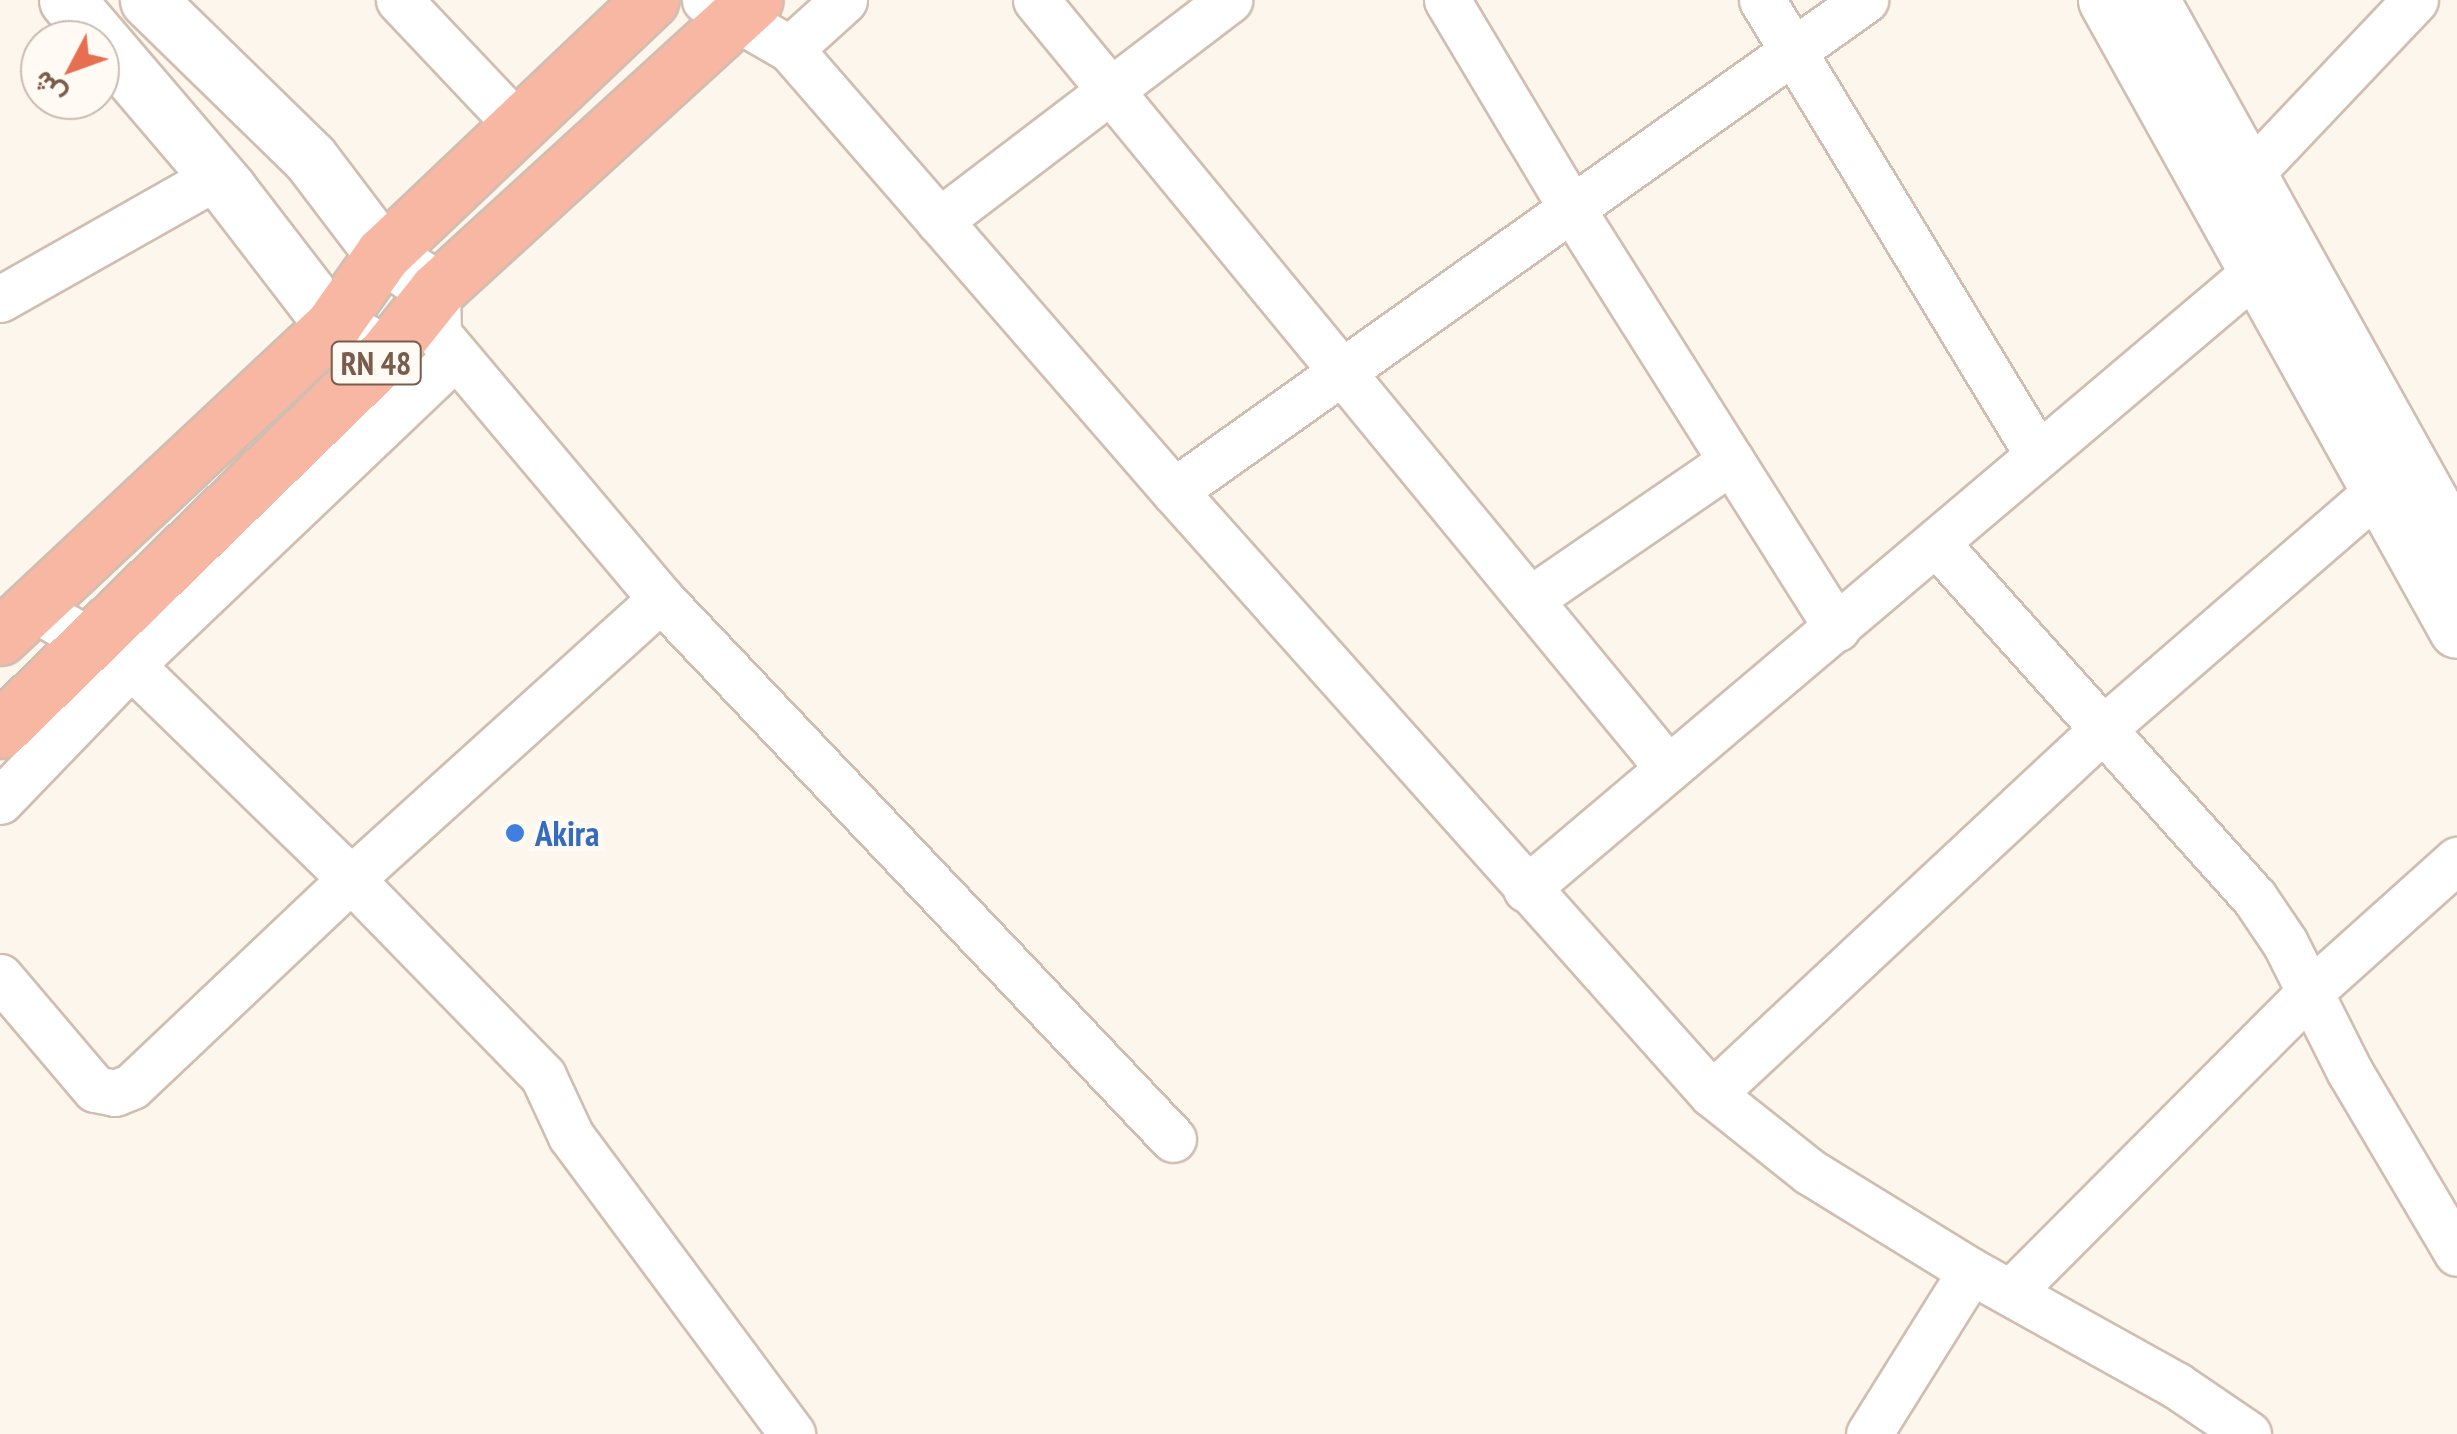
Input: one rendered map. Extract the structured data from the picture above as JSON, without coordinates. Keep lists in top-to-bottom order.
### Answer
{
  "streets": {
    "highway": ["RN 48"]
  },
  "places": ["Akira"],
  "north": "bottom left"
}
